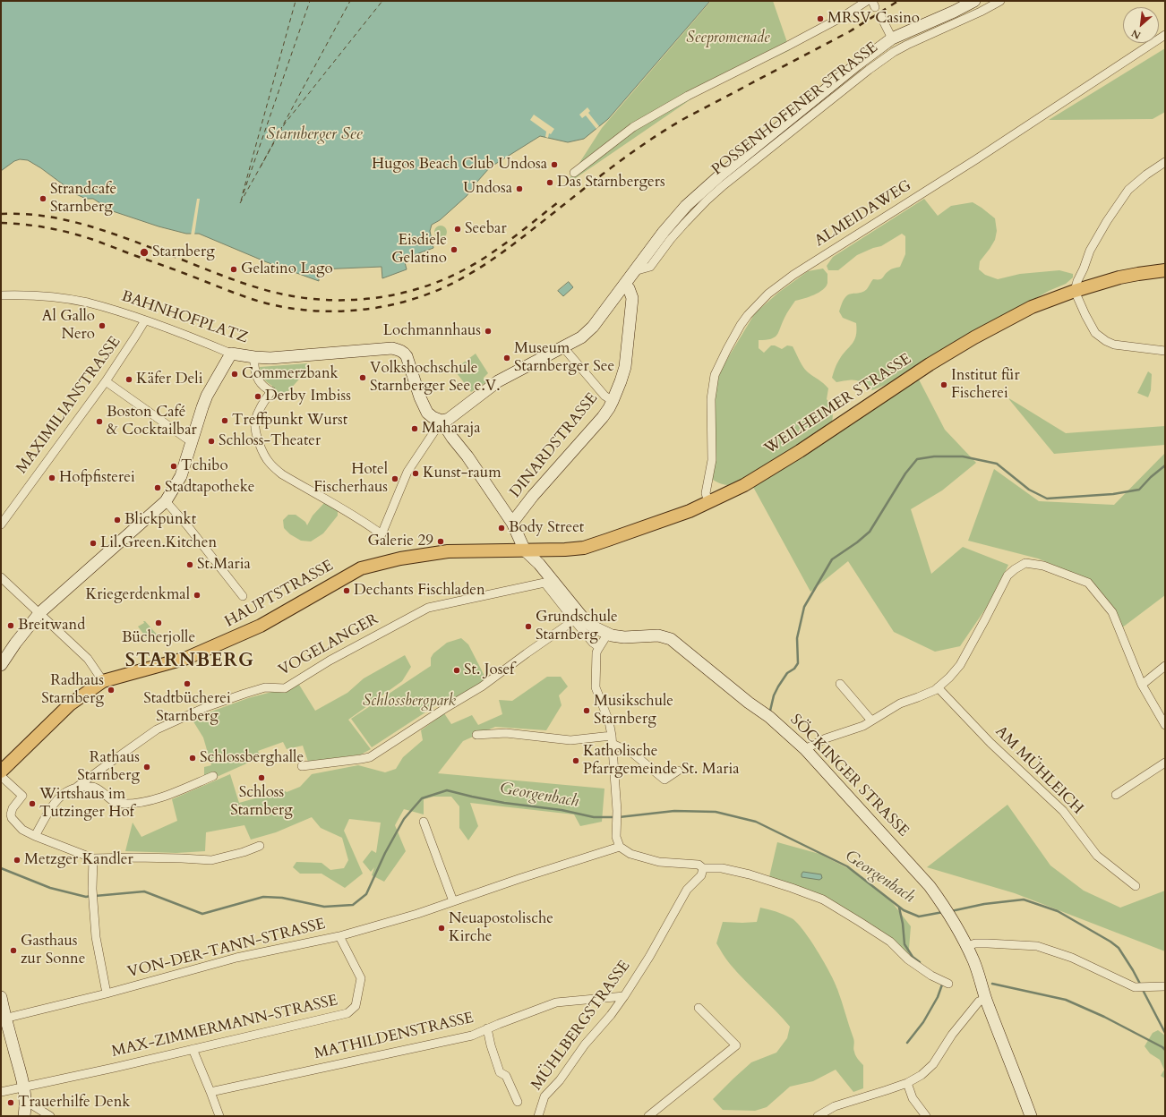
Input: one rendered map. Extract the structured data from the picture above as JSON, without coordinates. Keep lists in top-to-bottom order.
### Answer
{
  "streets": {
    "main road": ["WEILHEIMER STRASSE", "HAUPTSTRASSE"],
    "street": [
      "POSSENHOFENER STRASSE",
      "ALMEIDAWEG",
      "BAHNHOFPLATZ",
      "MAXIMILIANSTRASSE",
      "DINARDSTRASSE",
      "VOGELANGER",
      "AM MÜHLEICH",
      "SÖCKINGER STRASSE",
      "VON-DER-TANN-STRASSE",
      "MÜHLBERGSTRASSE",
      "MAX-ZIMMERMANN-STRASSE",
      "MATHILDENSTRASSE"
    ]
  },
  "crossings": [
    ["POSSENHOFENER STRASSE", "BAHNHOFPLATZ"],
    ["POSSENHOFENER STRASSE", "DINARDSTRASSE"],
    ["ALMEIDAWEG", "WEILHEIMER STRASSE"],
    ["BAHNHOFPLATZ", "MAXIMILIANSTRASSE"],
    ["WEILHEIMER STRASSE", "HAUPTSTRASSE"],
    ["WEILHEIMER STRASSE", "SÖCKINGER STRASSE"],
    ["HAUPTSTRASSE", "SÖCKINGER STRASSE"],
    ["VON-DER-TANN-STRASSE", "MAX-ZIMMERMANN-STRASSE"],
    ["MÜHLBERGSTRASSE", "MATHILDENSTRASSE"]
  ],
  "districts": ["STARNBERG"],
  "water": ["Starnberger See", "Georgenbach"],
  "parks": ["Seepromenade", "Schlossbergpark"],
  "places": [
    "MRSV Casino",
    "Hugos Beach Club Undosa",
    "Das Starnbergers",
    "Undosa",
    "Strandcafe Starnberg",
    "Seebar",
    "Eisdiele Gelatino",
    "Starnberg",
    "Gelatino Lago",
    "Al Gallo Nero",
    "Lochmannhaus",
    "Museum Starnberger See",
    "Commerzbank",
    "Volkshochschule Starnberger See e.V.",
    "Käfer Deli",
    "Institut für Fischerei",
    "Derby Imbiss",
    "Treffpunkt Wurst",
    "Boston Café & Cocktailbar",
    "Maharaja",
    "Schloss-Theater",
    "Tchibo",
    "Kunst-raum",
    "Hofpfisterei",
    "Hotel Fischerhaus",
    "Stadtapotheke",
    "Blickpunkt",
    "Body Street",
    "Galerie 29",
    "Lil.Green.Kitchen",
    "St.Maria",
    "Dechants Fischladen",
    "Kriegerdenkmal",
    "Bücherjolle",
    "Breitwand",
    "Grundschule Starnberg",
    "St. Josef",
    "Stadtbücherei Starnberg",
    "Radhaus Starnberg",
    "Musikschule Starnberg",
    "Schlossberghalle",
    "Katholische Pfarrgemeinde St. Maria",
    "Rathaus Starnberg",
    "Schloss Starnberg",
    "Wirtshaus im Tutzinger Hof",
    "Metzger Kandler",
    "Neuapostolische Kirche",
    "Gasthaus zur Sonne",
    "Trauerhilfe Denk"
  ],
  "north": "bottom left"
}
